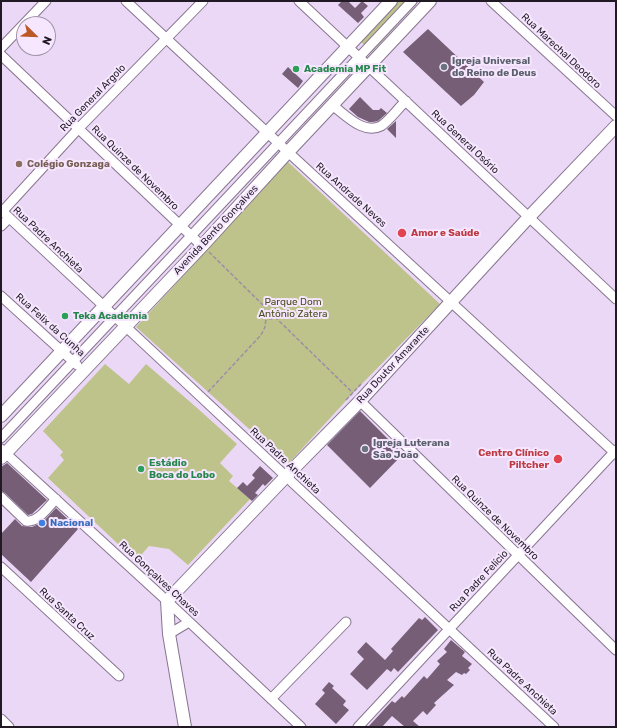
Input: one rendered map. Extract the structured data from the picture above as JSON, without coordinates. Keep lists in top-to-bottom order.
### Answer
{
  "streets": {
    "main road": ["Avenida Bento Gonçalves", "Rua Doutor Amarante"],
    "street": [
      "Rua Marechal Deodoro",
      "Rua General Argolo",
      "Rua General Osório",
      "Rua Quinze de Novembro",
      "Rua Andrade Neves",
      "Rua Padre Anchieta",
      "Rua Felix da Cunha",
      "Rua Gonçalves Chaves",
      "Rua Padre Felício",
      "Rua Santa Cruz"
    ]
  },
  "crossings": [
    ["Rua General Argolo", "Rua Quinze de Novembro"],
    ["Rua General Argolo", "Rua Andrade Neves"],
    ["Rua General Argolo", "Rua Padre Anchieta"],
    ["Rua General Osório", "Avenida Bento Gonçalves"],
    ["Rua General Osório", "Rua Doutor Amarante"],
    ["Rua Quinze de Novembro", "Avenida Bento Gonçalves"],
    ["Rua Quinze de Novembro", "Rua Doutor Amarante"],
    ["Rua Quinze de Novembro", "Rua Padre Felício"],
    ["Rua Andrade Neves", "Avenida Bento Gonçalves"],
    ["Rua Andrade Neves", "Rua Doutor Amarante"],
    ["Rua Andrade Neves", "Rua Padre Felício"],
    ["Avenida Bento Gonçalves", "Rua Padre Anchieta"],
    ["Avenida Bento Gonçalves", "Rua Felix da Cunha"],
    ["Avenida Bento Gonçalves", "Rua Gonçalves Chaves"],
    ["Rua Padre Anchieta", "Rua Doutor Amarante"],
    ["Rua Padre Anchieta", "Rua Padre Felício"],
    ["Rua Doutor Amarante", "Rua Gonçalves Chaves"]
  ],
  "parks": ["Parque Dom Antônio Zatera"],
  "places": [
    "Igreja Universal do Reino de Deus",
    "Academia MP Fit",
    "Colégio Gonzaga",
    "Amor e Saúde",
    "Teka Academia",
    "Igreja Luterana São João",
    "Centro Clínico Piltcher",
    "Estádio Boca do Lobo",
    "Nacional"
  ],
  "north": "bottom right"
}
